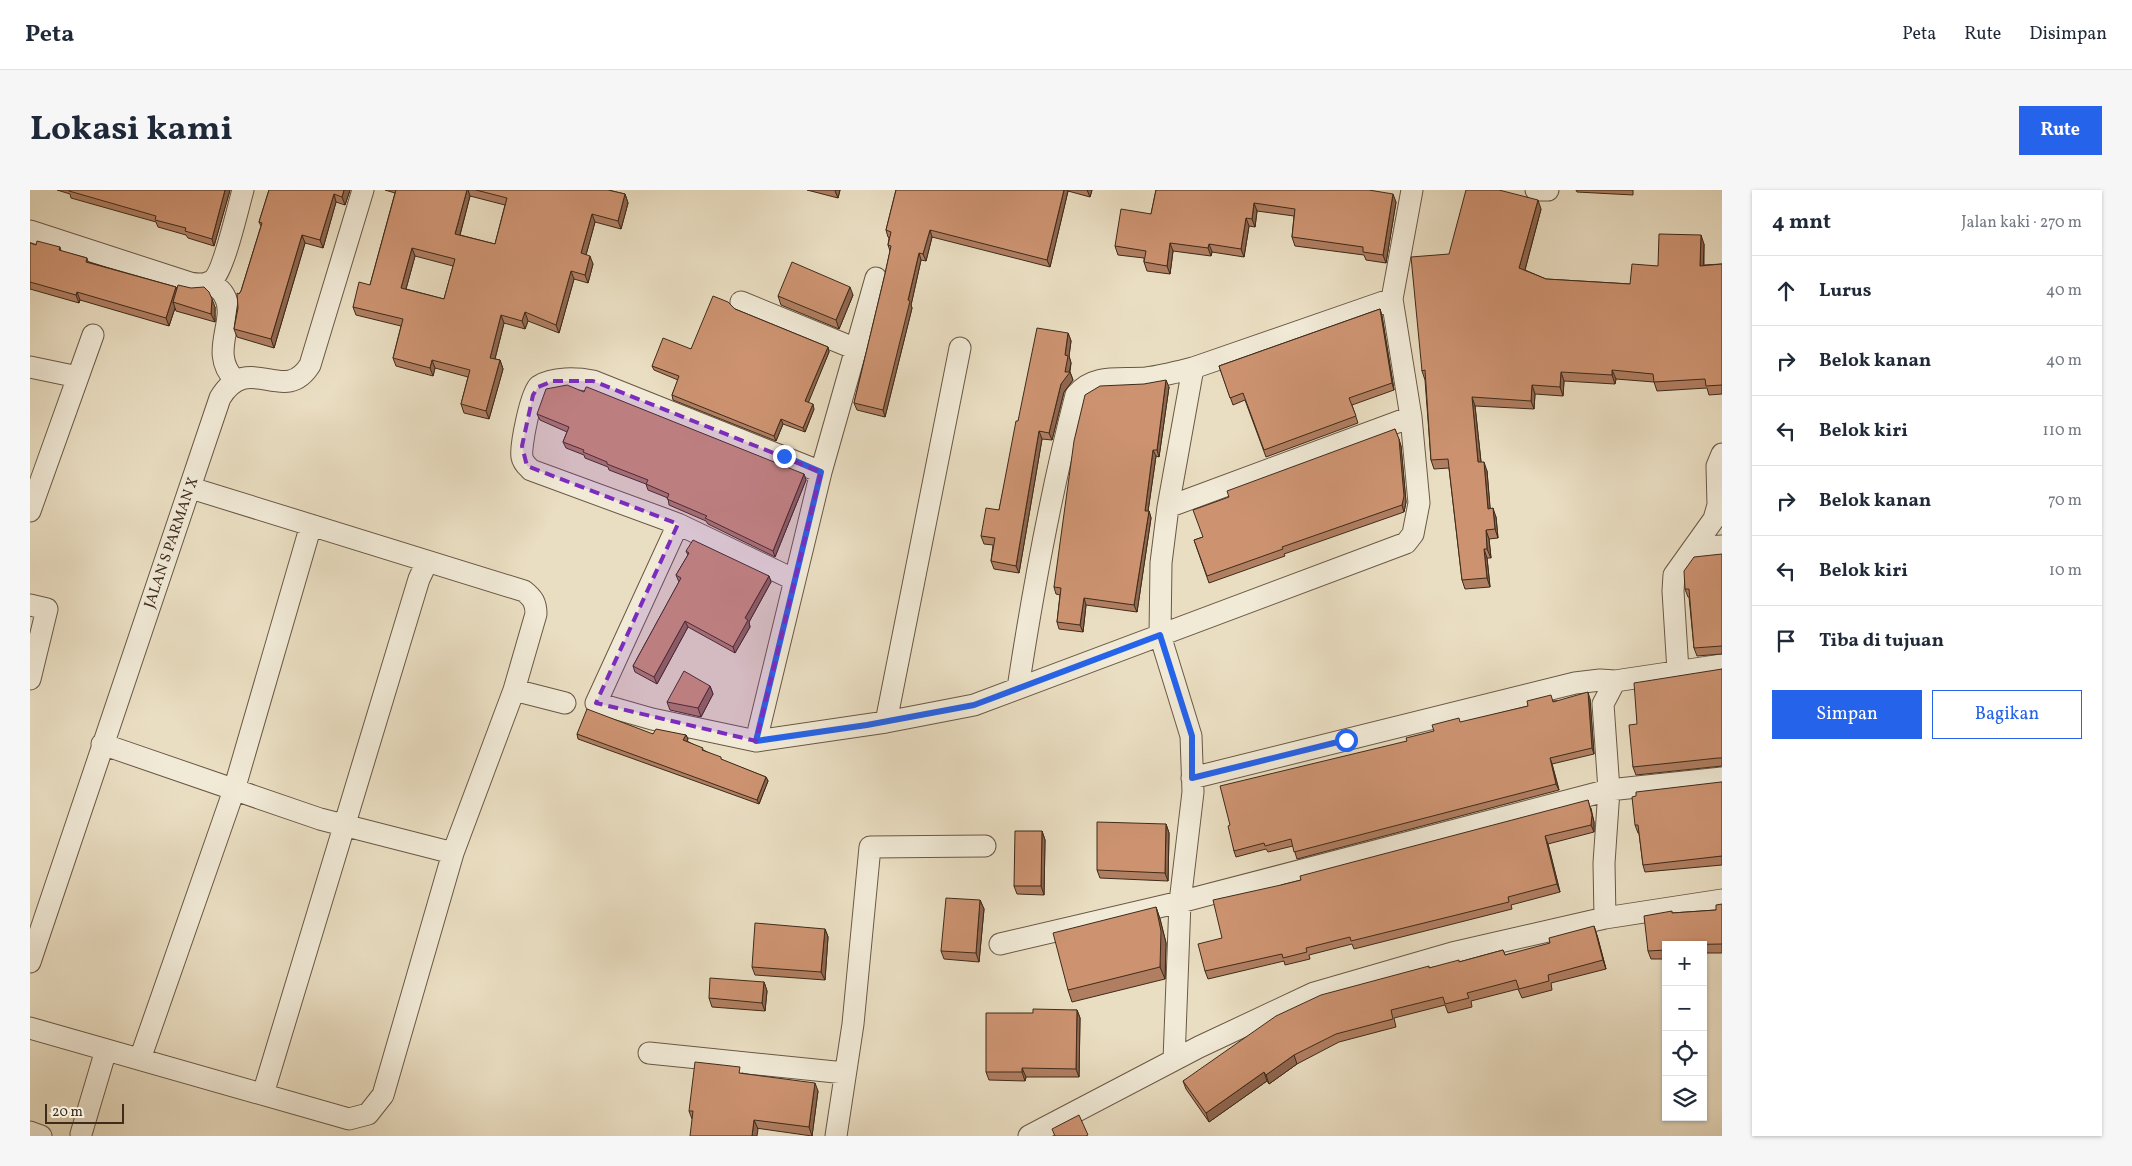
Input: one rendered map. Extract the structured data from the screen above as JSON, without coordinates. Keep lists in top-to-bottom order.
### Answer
{
  "streets": {
    "street": ["JALAN S PARMAN X"]
  },
  "scale_bar": "20 m",
  "page": {
    "header": "Peta",
    "nav": ["Peta", "Rute", "Disimpan"],
    "title": "Lokasi kami",
    "buttons": [
      "Rute",
      ["Simpan", "Bagikan"]
    ],
    "heading": ["4 mnt", "Jalan kaki · 270 m"],
    "list": [
      ["Lurus", "40 m"],
      ["Belok kanan", "40 m"],
      ["Belok kiri", "110 m"],
      ["Belok kanan", "70 m"],
      ["Belok kiri", "10 m"],
      "Tiba di tujuan"
    ],
    "map_buttons": ["+", "−"],
    "scale": "20 m"
  }
}
